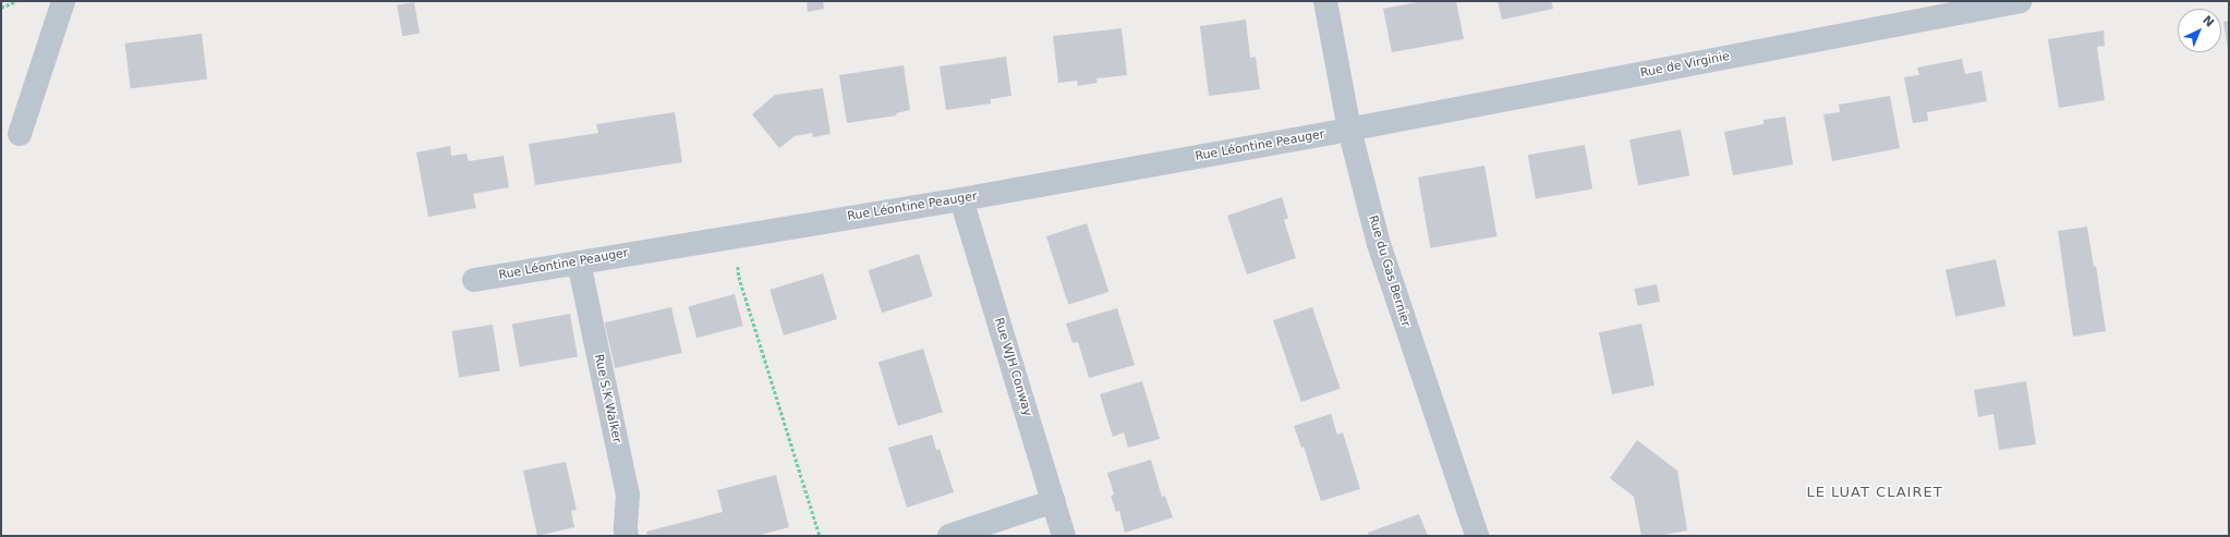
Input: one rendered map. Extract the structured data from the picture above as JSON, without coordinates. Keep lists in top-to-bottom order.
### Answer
{
  "streets": {
    "street": [
      "Rue de Virginie",
      "Rue Léontine Peauger",
      "Rue du Gas Bernier",
      "Rue WJH Conway",
      "Rue S.K Walker"
    ]
  },
  "crossings": [
    ["Rue de Virginie", "Rue Léontine Peauger"],
    ["Rue de Virginie", "Rue du Gas Bernier"],
    ["Rue Léontine Peauger", "Rue du Gas Bernier"],
    ["Rue Léontine Peauger", "Rue WJH Conway"],
    ["Rue Léontine Peauger", "Rue S.K Walker"]
  ],
  "districts": ["LE LUAT CLAIRET"],
  "north": "top right"
}
